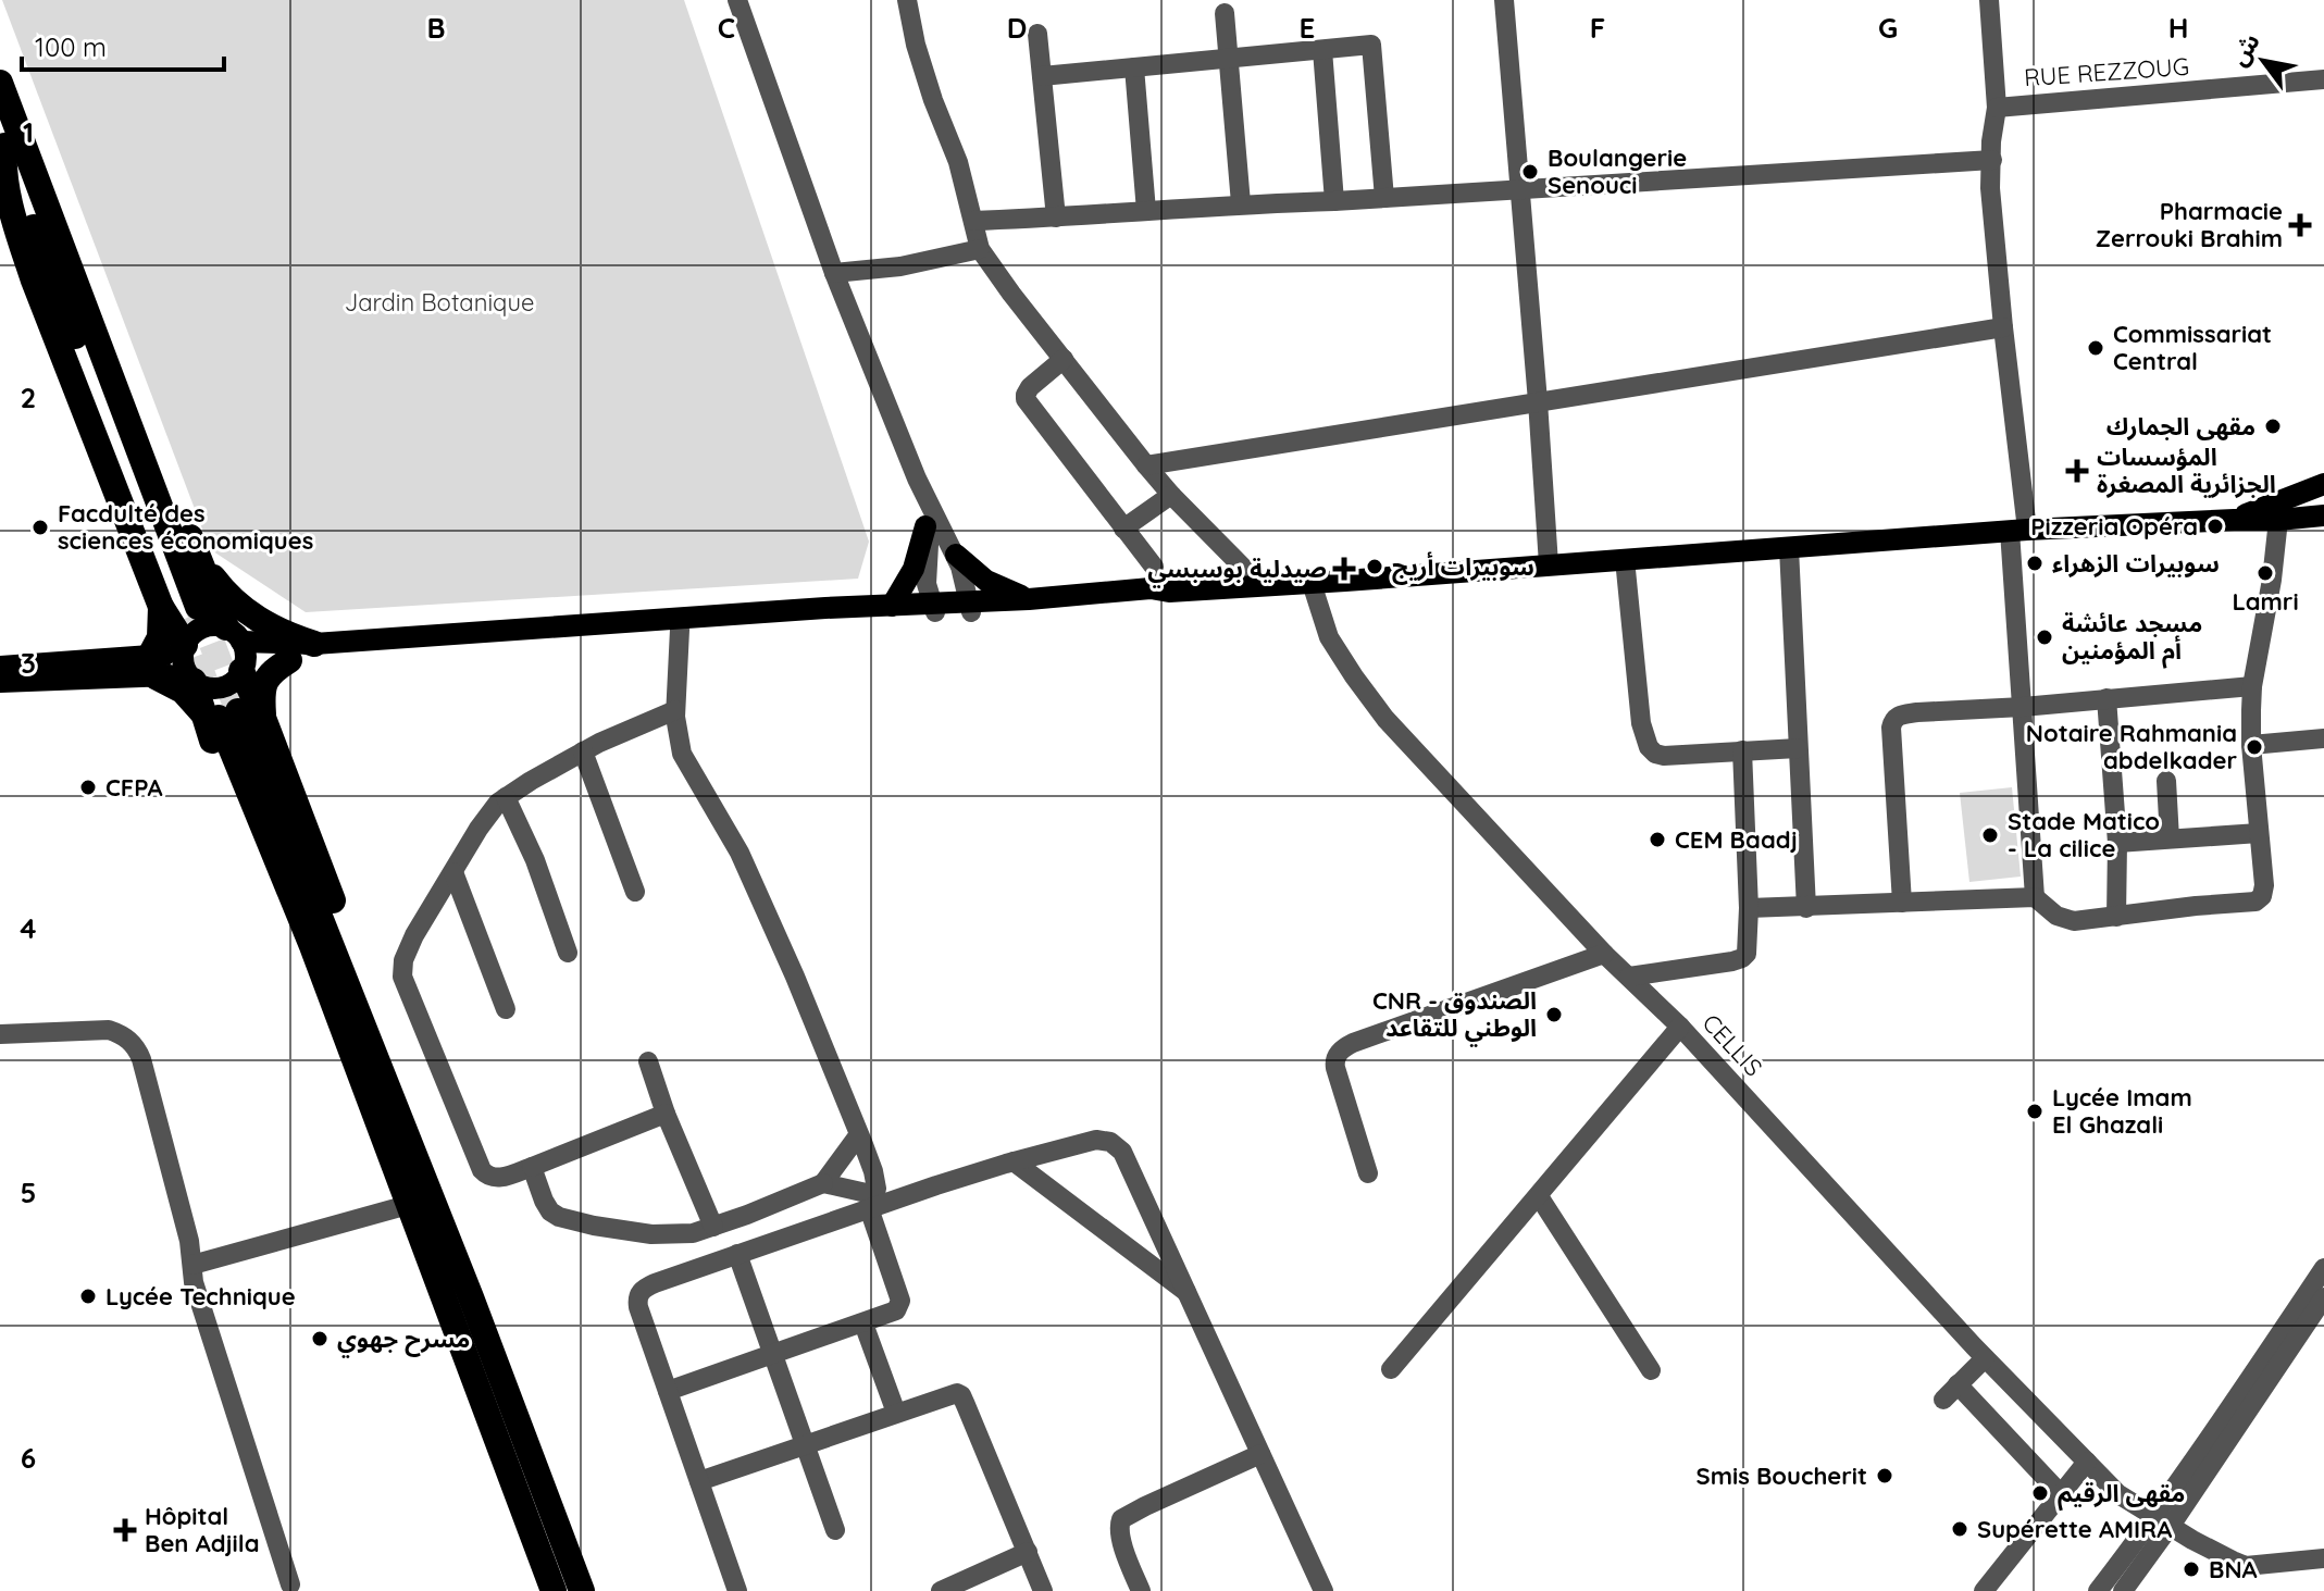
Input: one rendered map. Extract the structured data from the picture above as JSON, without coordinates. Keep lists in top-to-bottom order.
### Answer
{
  "streets": {
    "street": ["RUE REZZOUG", "CELLIS"]
  },
  "parks": ["Jardin Botanique"],
  "places": {
    "other": [
      "Boulangerie Senouci",
      "Commissariat Central",
      "مقهى الجمارك",
      "Pizzeria Opéra",
      "Facdulté des sciences économiques",
      "سوبيرات الزهراء",
      "سوبيرات أريج",
      "Lamri",
      "مسجد عائشة أم المؤمنين",
      "Notaire Rahmania abdelkader",
      "CFPA",
      "Stade Matico - La cilice",
      "CEM Baadj",
      "CNR - الصندوق الوطني للتقاعد",
      "Lycée Imam El Ghazali",
      "Lycée Technique",
      "مسرح جهوي",
      "Smis Boucherit",
      "مقهى الرقيم",
      "Supérette AMIRA",
      "BNA"
    ],
    "health": [
      "Pharmacie Zerrouki Brahim",
      "المؤسسات الجزائرية المصغرة",
      "صيدلية بوسبسي",
      "Hôpital Ben Adjila"
    ]
  },
  "scale_bar": "100 m",
  "north": "top left",
  "grid": {
    "columns": [
      "B",
      "C",
      "D",
      "E",
      "F",
      "G",
      "H"
    ],
    "rows": [
      "1",
      "2",
      "3",
      "4",
      "5",
      "6"
    ]
  }
}
